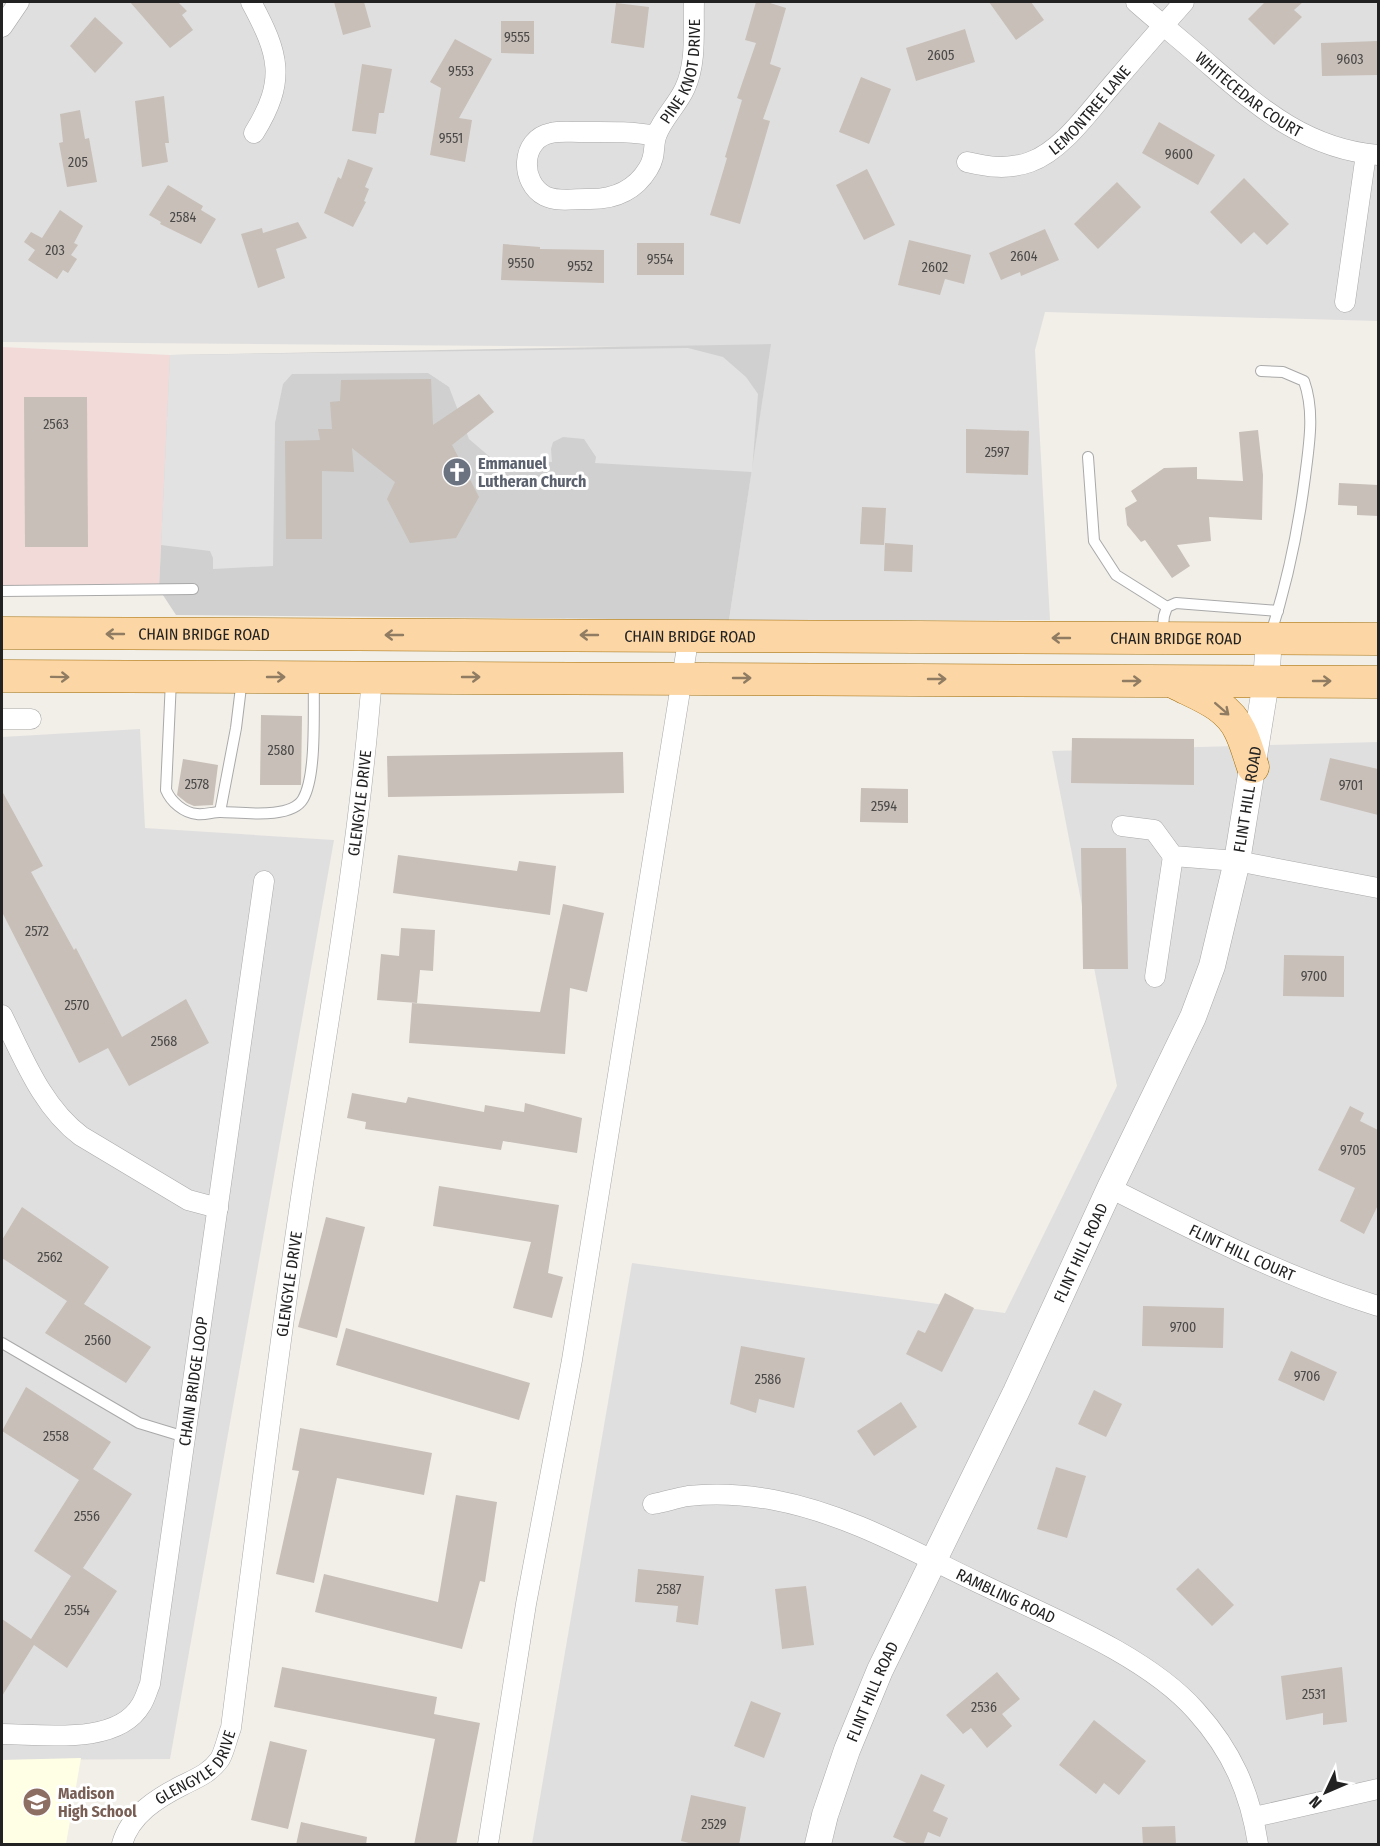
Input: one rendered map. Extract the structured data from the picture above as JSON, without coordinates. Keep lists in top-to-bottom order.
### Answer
{
  "streets": {
    "main road": ["CHAIN BRIDGE ROAD"],
    "street": [
      "PINE KNOT DRIVE",
      "WHITECEDAR COURT",
      "LEMONTREE LANE",
      "FLINT HILL ROAD",
      "GLENGYLE DRIVE",
      "FLINT HILL COURT",
      "CHAIN BRIDGE LOOP",
      "RAMBLING ROAD"
    ]
  },
  "crossings": [
    ["WHITECEDAR COURT", "LEMONTREE LANE"],
    ["CHAIN BRIDGE ROAD", "FLINT HILL ROAD"],
    ["FLINT HILL ROAD", "FLINT HILL COURT"],
    ["FLINT HILL ROAD", "RAMBLING ROAD"]
  ],
  "places": {
    "church": ["Emmanuel Lutheran Church"],
    "school or university": ["Madison High School"]
  },
  "house_numbers": [
    "9555",
    "2605",
    "9603",
    "9553",
    "9551",
    "9600",
    "205",
    "2584",
    "203",
    "2604",
    "9554",
    "9550",
    "9552",
    "2602",
    "2563",
    "2597",
    "2580",
    "2578",
    "9701",
    "2594",
    "2572",
    "9700",
    "2570",
    "2568",
    "9705",
    "2562",
    "9700",
    "2560",
    "9706",
    "2586",
    "2558",
    "2556",
    "2587",
    "2554",
    "2531",
    "2536",
    "2529"
  ],
  "north": "bottom left"
}
